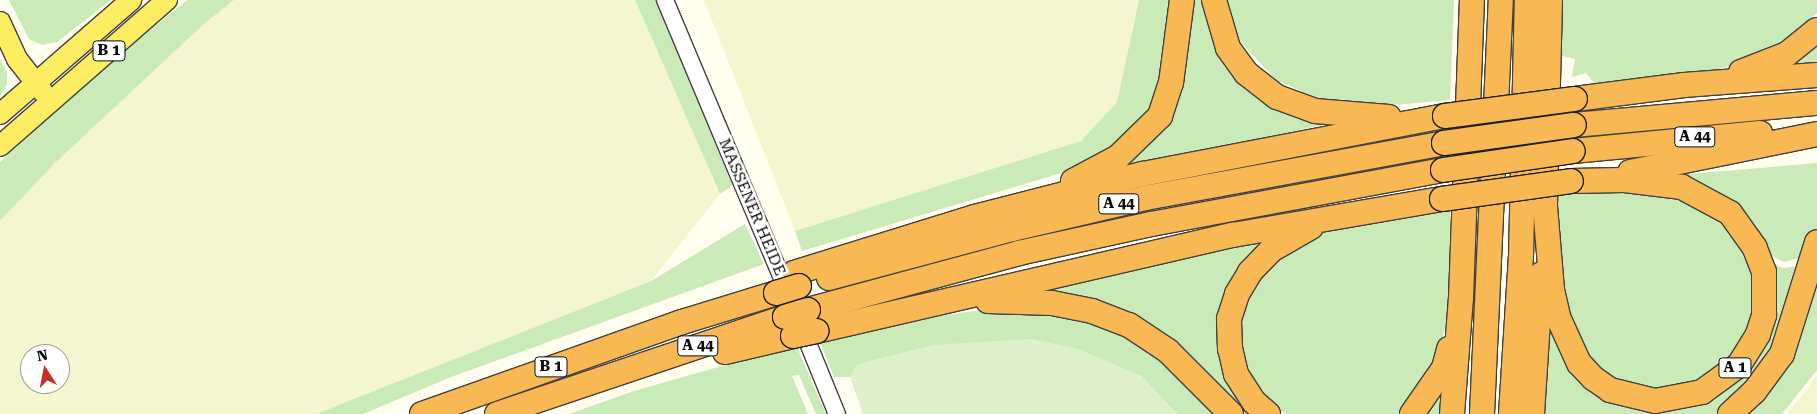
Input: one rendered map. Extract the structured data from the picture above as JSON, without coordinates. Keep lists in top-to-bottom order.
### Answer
{
  "streets": {
    "highway": ["B 1", "A 44", "A 1"],
    "street": ["MASSENER HEIDE"]
  },
  "crossings": [
    ["B 1", "A 44"]
  ],
  "north": "top"
}
